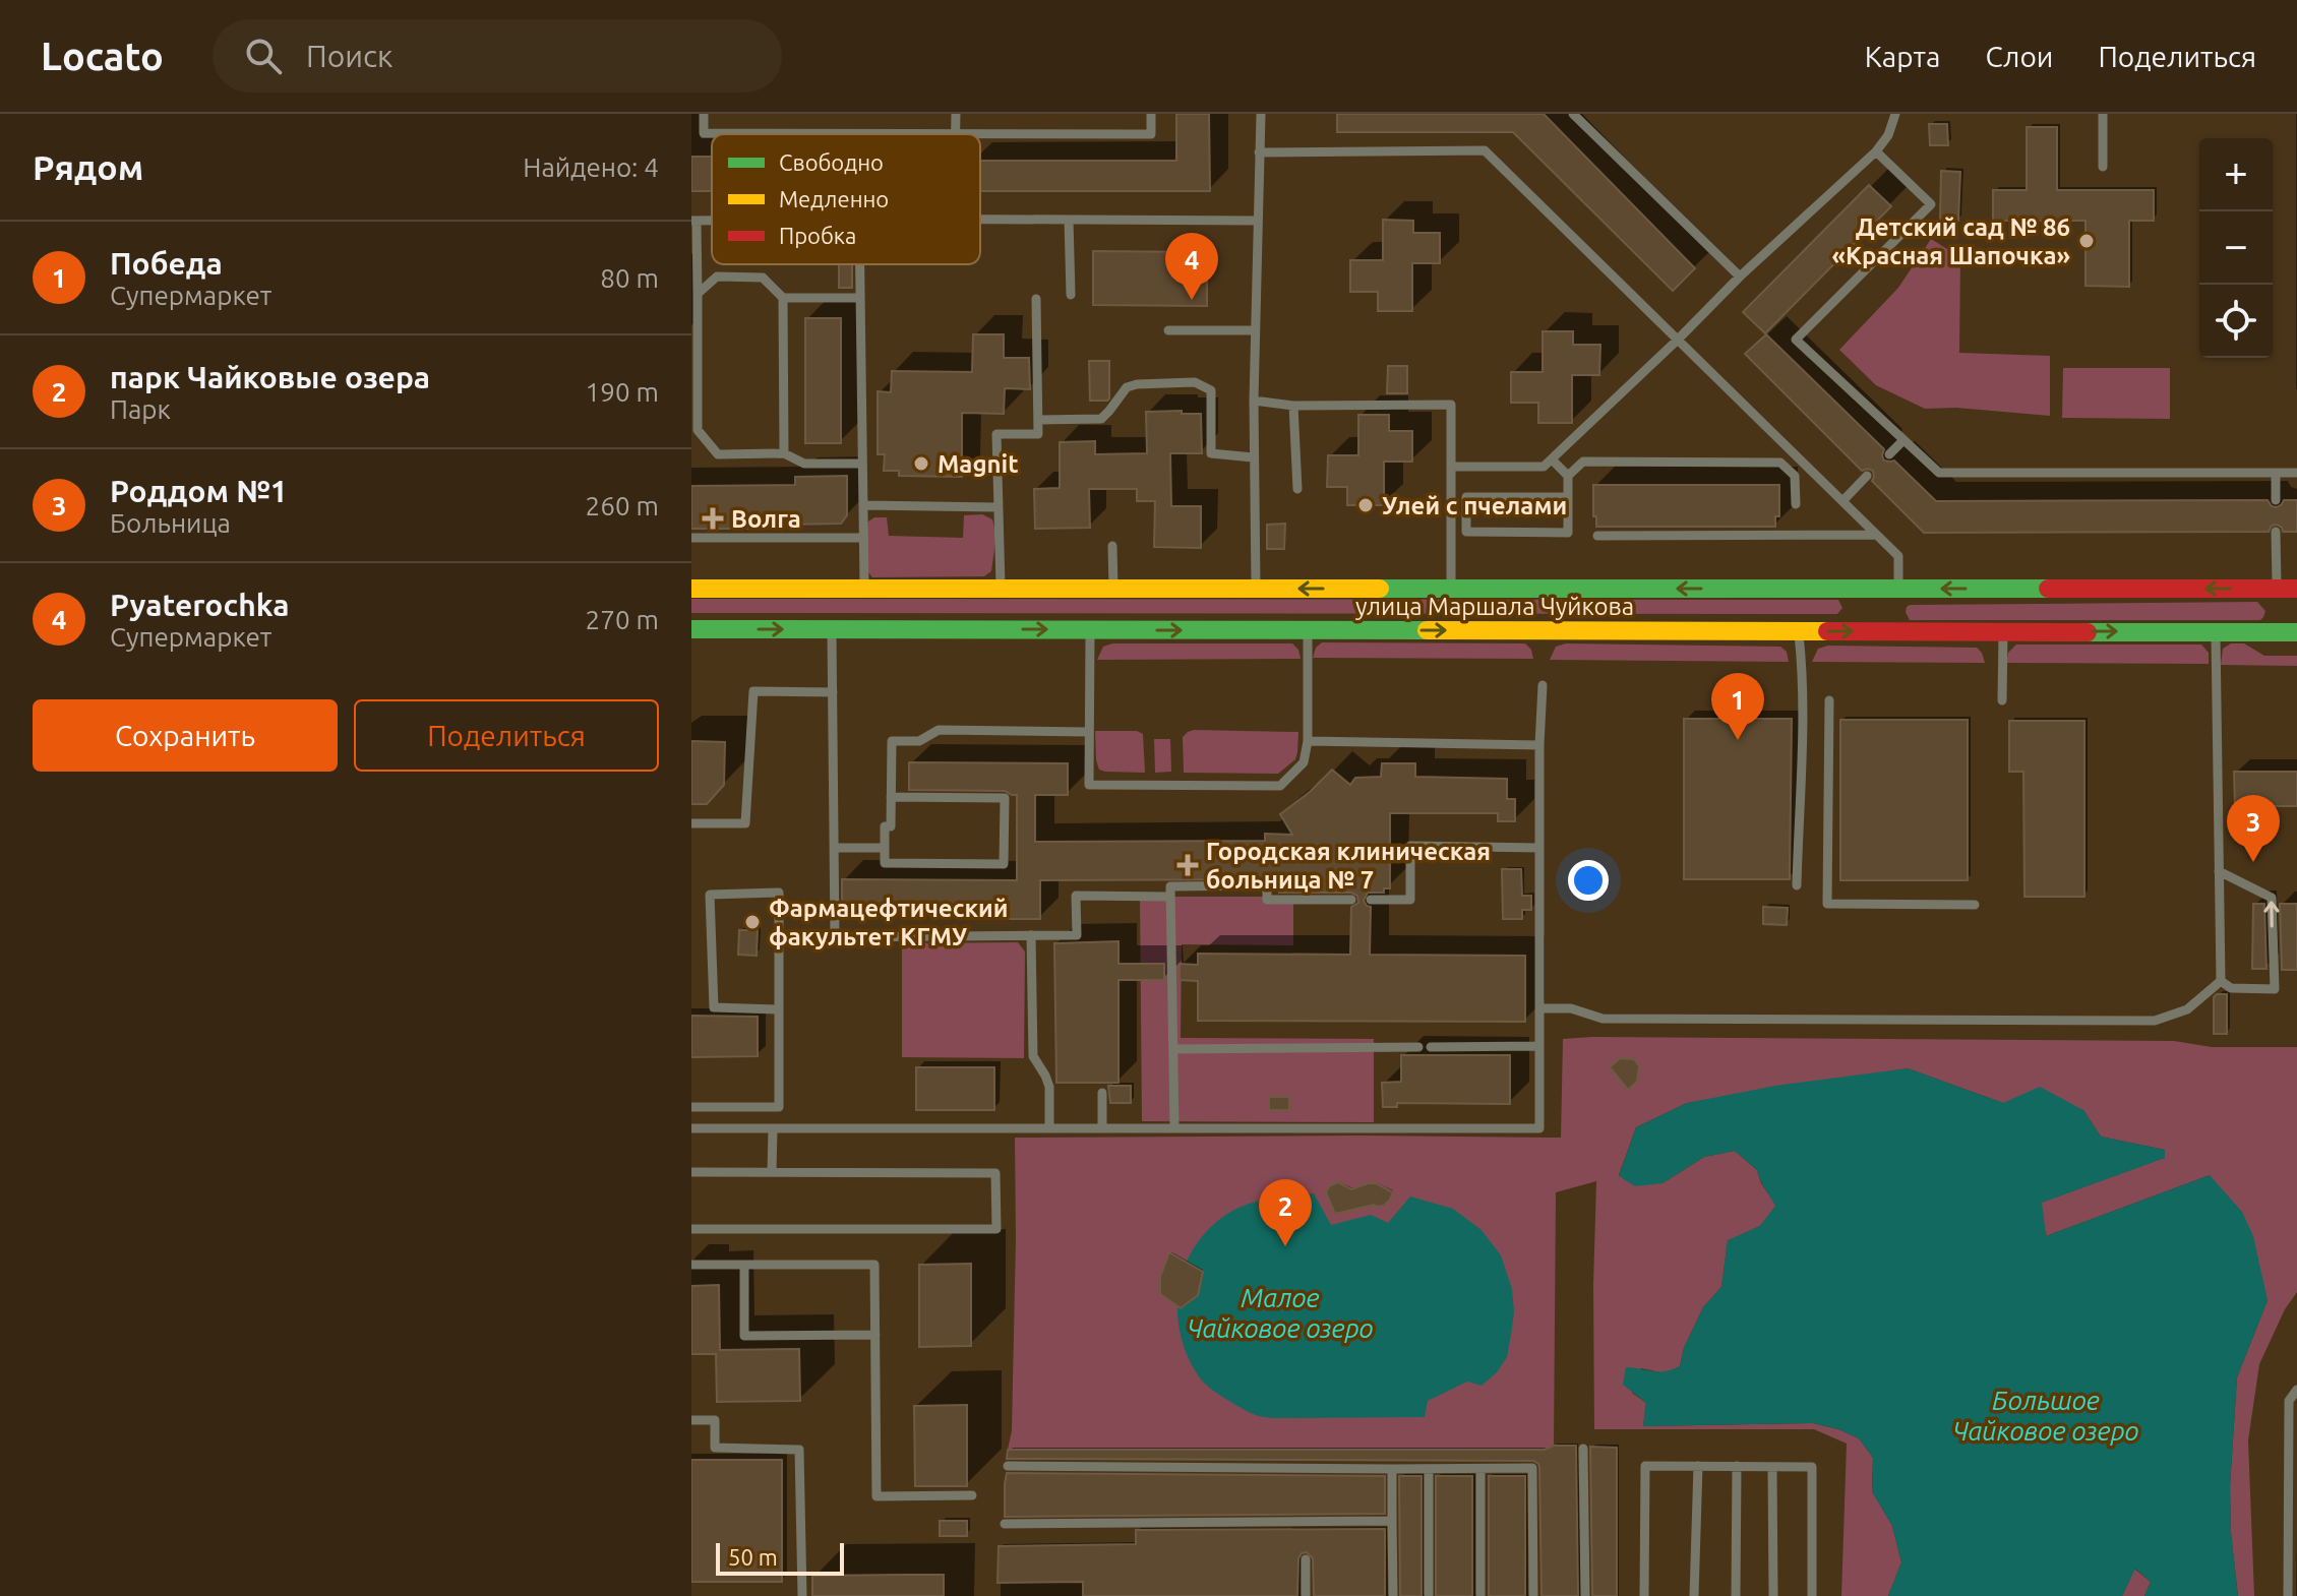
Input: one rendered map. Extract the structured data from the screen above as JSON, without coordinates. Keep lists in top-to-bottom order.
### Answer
{
  "streets": {
    "main road": ["улица Маршала Чуйкова"]
  },
  "water": ["Малое Чайковое озеро", "Большое Чайковое озеро"],
  "places": {
    "other": [
      "Детский сад № 86 «Красная Шапочка»",
      "Magnit",
      "Улей с пчелами",
      "Фармацефтический факультет КГМУ"
    ],
    "health": ["Волга", "Городская клиническая больница № 7"]
  },
  "legend": ["Свободно", "Медленно", "Пробка"],
  "scale_bar": "50 m",
  "page": {
    "header": "Locato",
    "search": "Поиск",
    "nav": ["Карта", "Слои", "Поделиться"],
    "heading": ["Рядом", "Найдено: 4"],
    "map_buttons": ["+", "−"],
    "list": [
      {
        "mark": "1",
        "name": "Победа",
        "note": "Супермаркет",
        "value": "80 m"
      },
      {
        "mark": "2",
        "name": "парк Чайковые озера",
        "note": "Парк",
        "value": "190 m"
      },
      {
        "mark": "3",
        "name": "Роддом №1",
        "note": "Больница",
        "value": "260 m"
      },
      {
        "mark": "4",
        "name": "Pyaterochka",
        "note": "Супермаркет",
        "value": "270 m"
      }
    ],
    "pins": [
      "4",
      "1",
      "3",
      "2"
    ],
    "buttons": ["Сохранить", "Поделиться"],
    "scale": "50 m"
  }
}
